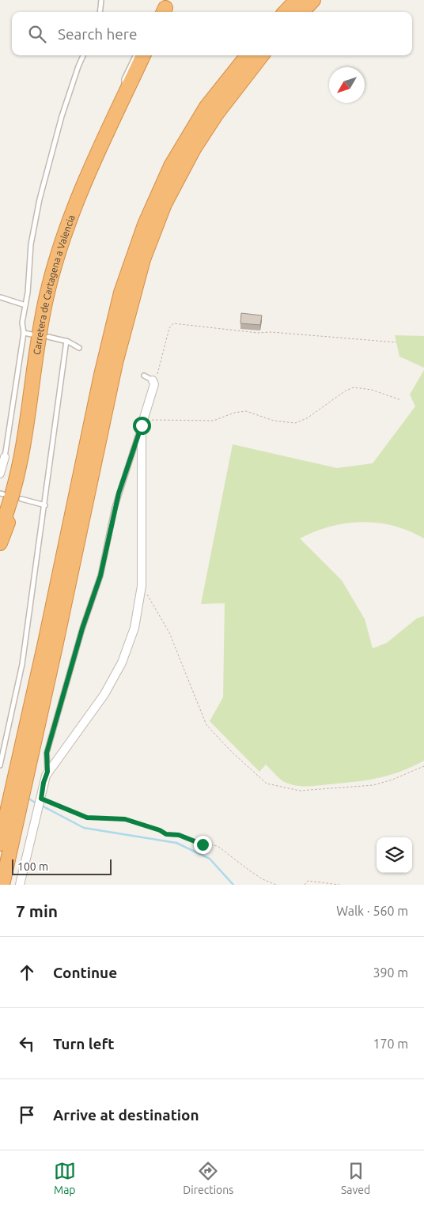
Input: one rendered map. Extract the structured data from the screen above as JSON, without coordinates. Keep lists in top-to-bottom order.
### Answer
{
  "streets": {
    "highway": ["Carretera de Cartagena a Valencia"]
  },
  "scale_bar": "100 m",
  "north": "bottom left",
  "page": {
    "search": "Search here",
    "scale": "100 m",
    "heading": ["7 min", "Walk · 560 m"],
    "list": [
      ["Continue", "390 m"],
      ["Turn left", "170 m"],
      "Arrive at destination"
    ],
    "nav": ["Map", "Directions", "Saved"]
  }
}
